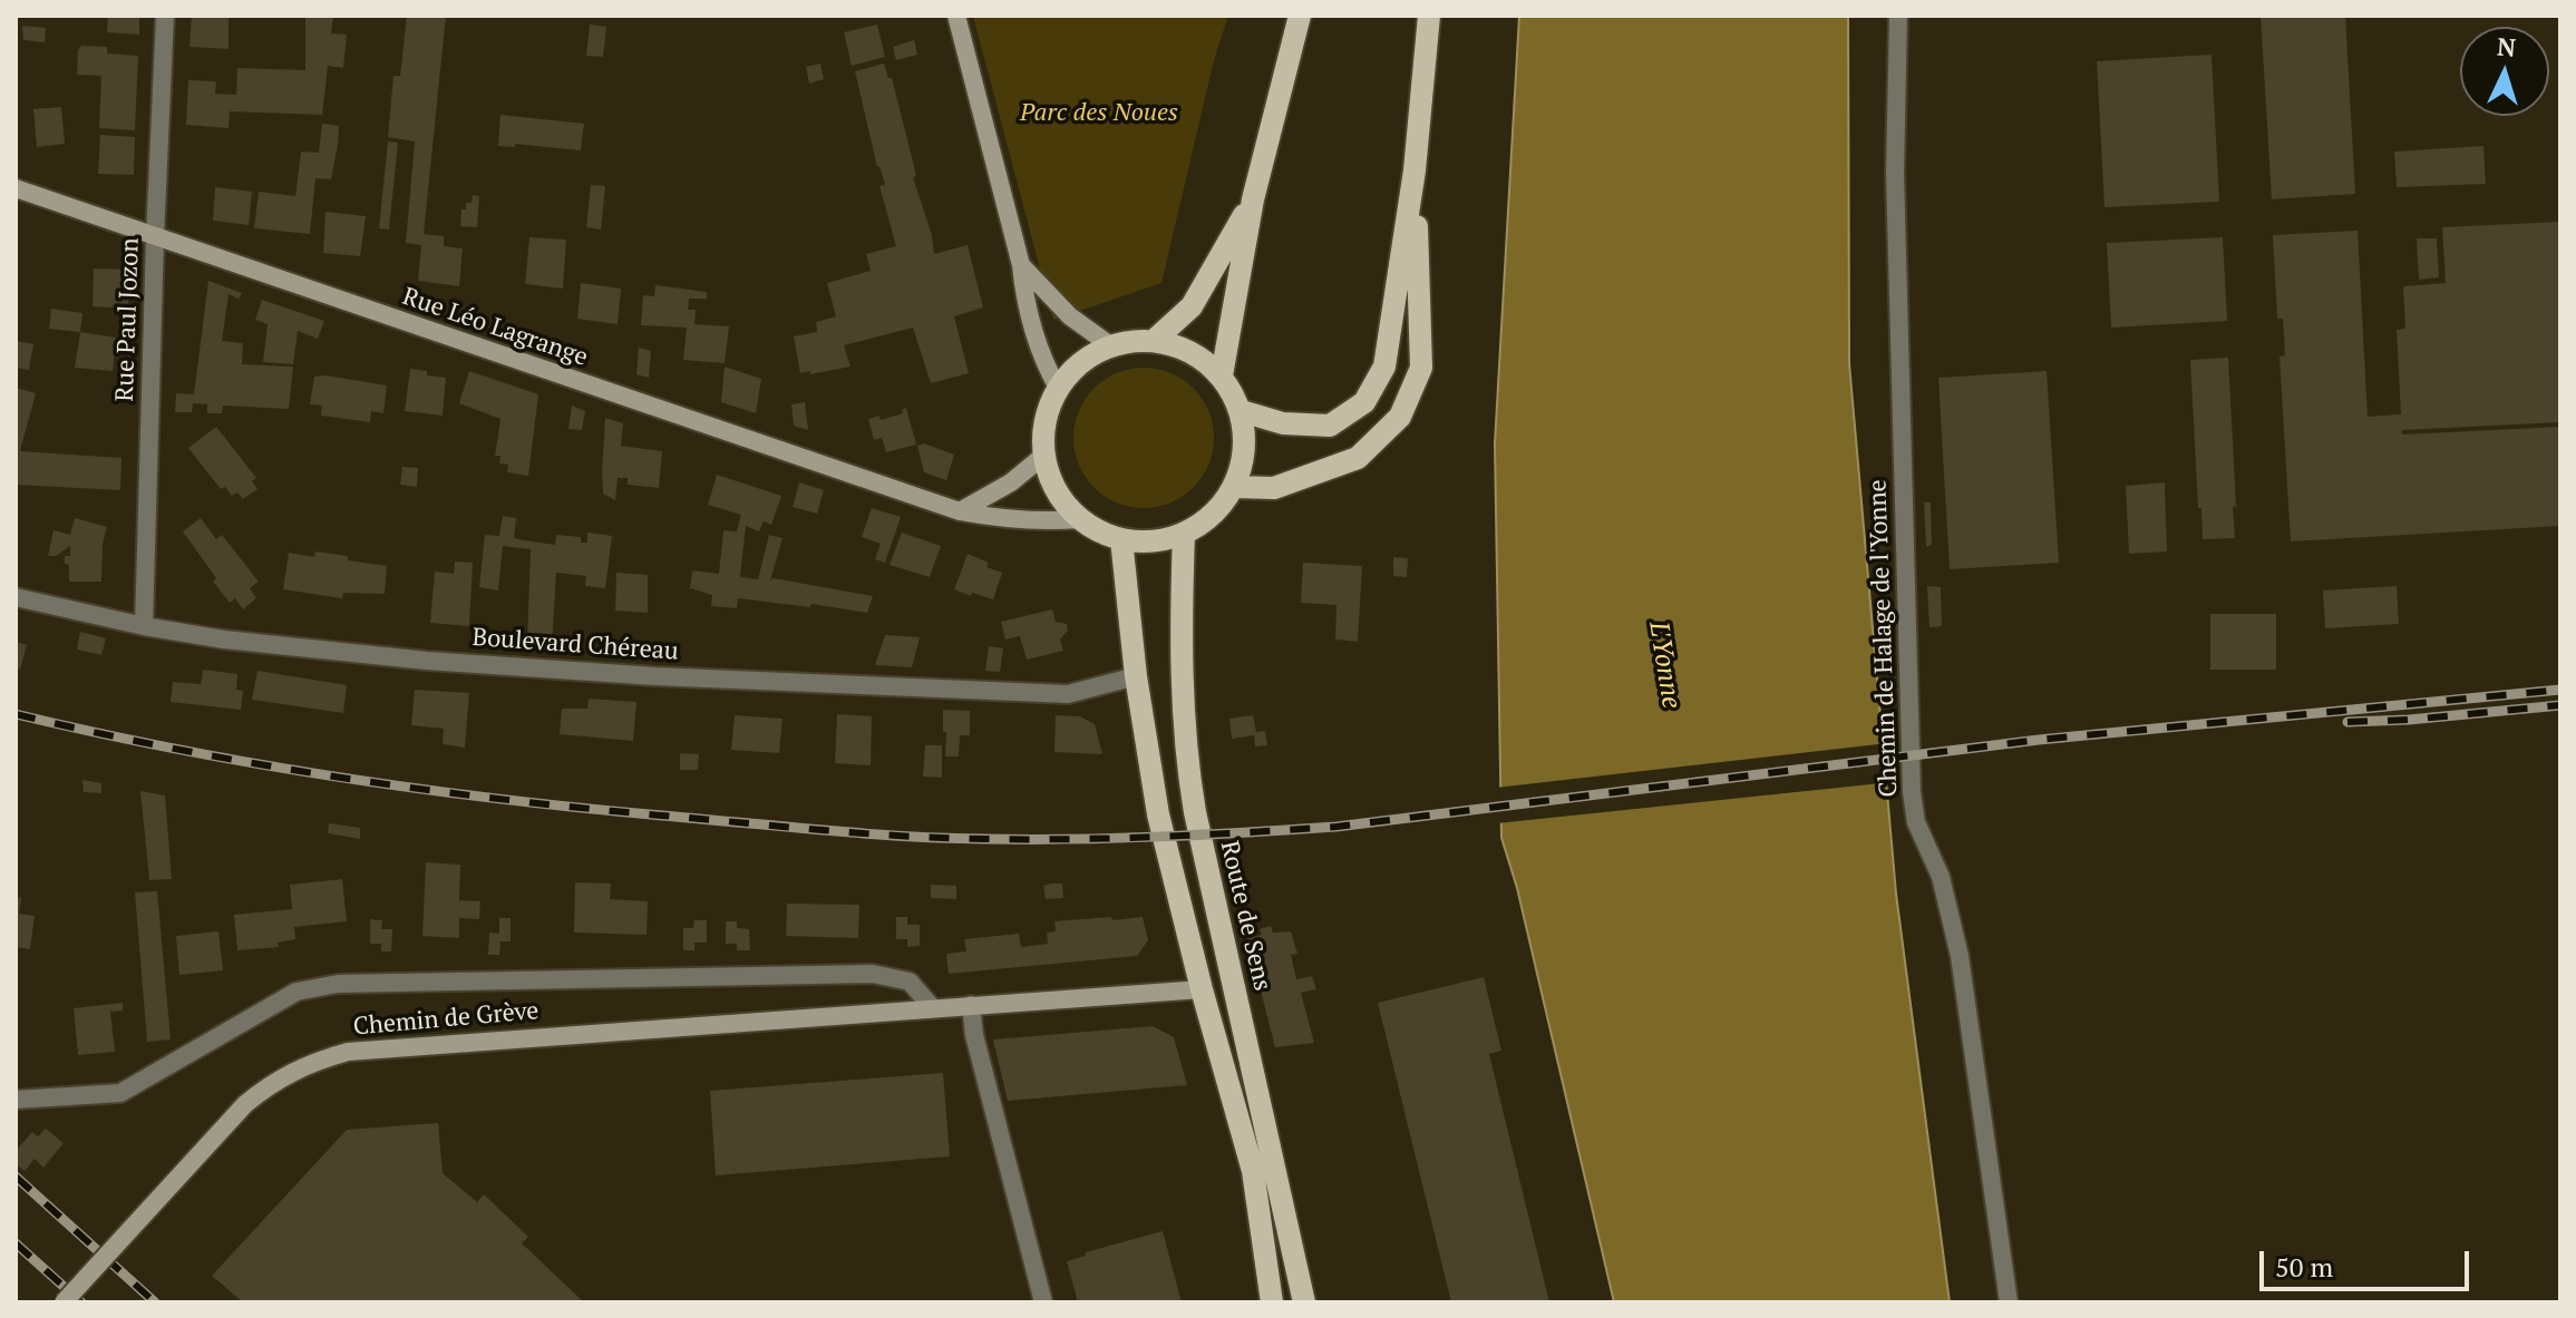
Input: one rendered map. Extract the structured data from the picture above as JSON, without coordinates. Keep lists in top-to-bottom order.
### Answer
{
  "streets": {
    "main road": ["Rue Léo Lagrange", "Route de Sens", "Chemin de Grève"],
    "street": ["Rue Paul Jozon", "Chemin de Halage de l'Yonne", "Boulevard Chéreau"]
  },
  "crossings": [
    ["Rue Paul Jozon", "Rue Léo Lagrange"],
    ["Rue Paul Jozon", "Boulevard Chéreau"],
    ["Rue Léo Lagrange", "Route de Sens"]
  ],
  "water": ["L'Yonne"],
  "parks": ["Parc des Noues"],
  "scale_bar": "50 m",
  "north": "top"
}
